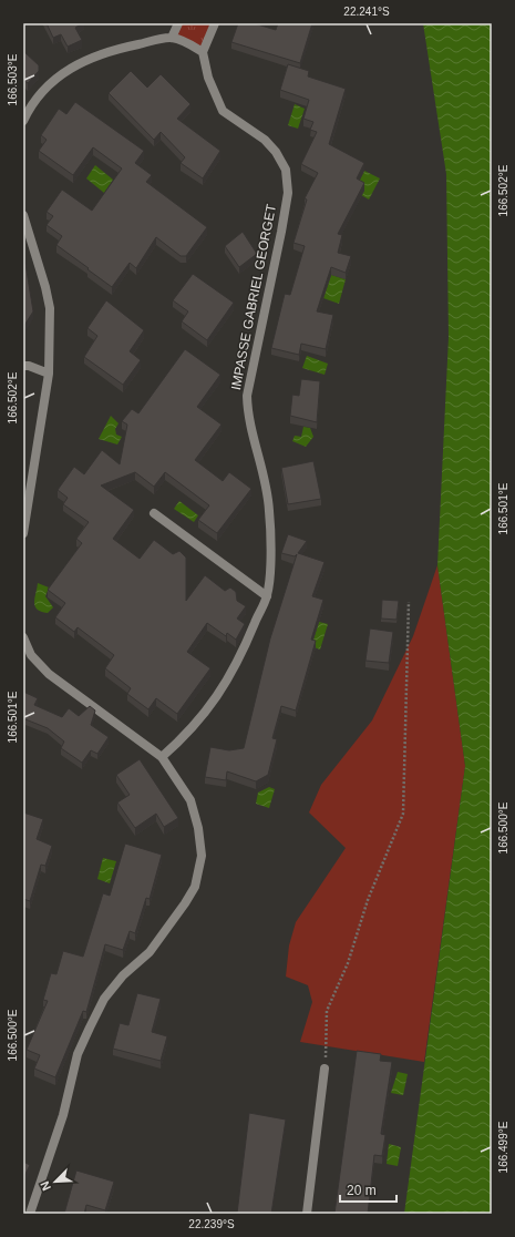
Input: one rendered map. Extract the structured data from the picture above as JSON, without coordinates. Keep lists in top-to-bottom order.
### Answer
{
  "streets": {
    "street": ["IMPASSE GABRIEL GEORGET"]
  },
  "scale_bar": "20 m",
  "north": "bottom left",
  "coordinates": [
    "22.241°S",
    "166.503°E",
    "166.502°E",
    "166.501°E",
    "166.500°E",
    "166.499°E",
    "22.239°S"
  ]
}
